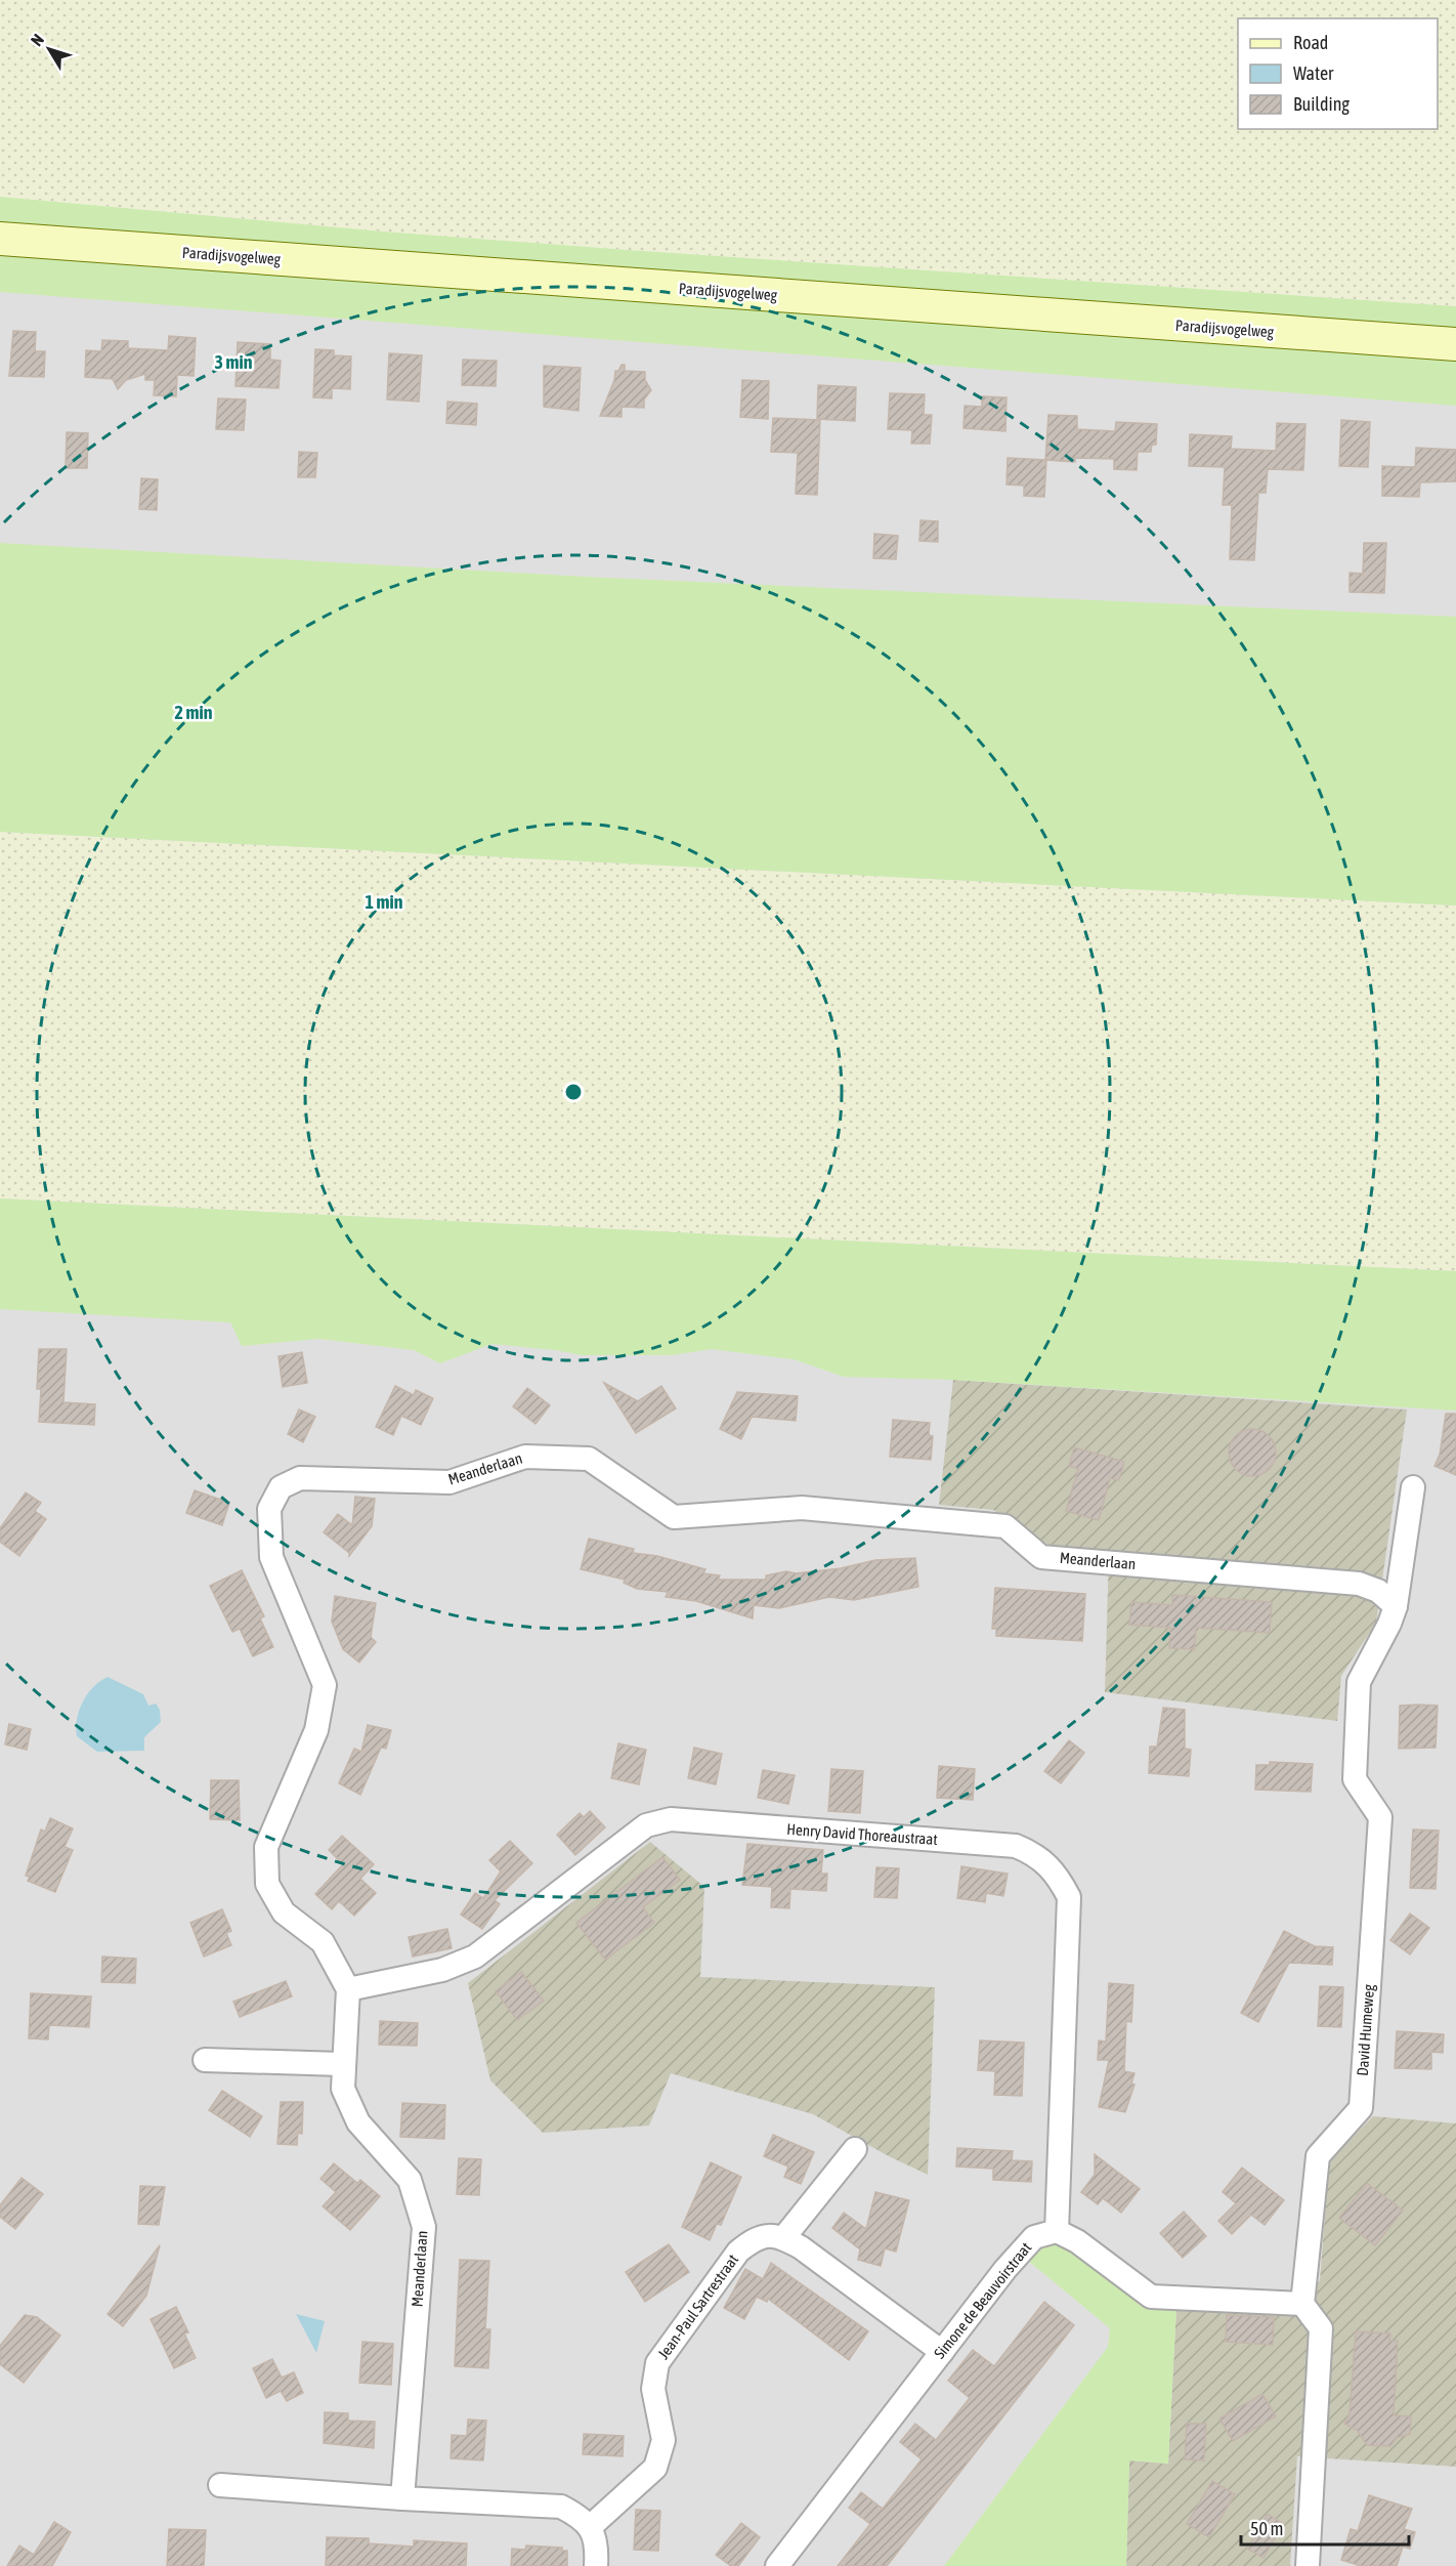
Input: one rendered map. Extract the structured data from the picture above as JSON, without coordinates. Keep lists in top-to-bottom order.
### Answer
{
  "streets": {
    "street": [
      "Paradijsvogelweg",
      "Meanderlaan",
      "Henry David Thoreaustraat",
      "David Humeweg",
      "Simone de Beauvoirstraat",
      "Jean-Paul Sartrestraat"
    ]
  },
  "crossings": [
    ["Meanderlaan", "Henry David Thoreaustraat"],
    ["Meanderlaan", "David Humeweg"],
    ["Henry David Thoreaustraat", "Simone de Beauvoirstraat"]
  ],
  "legend": ["Road", "Water", "Building"],
  "scale_bar": "50 m",
  "north": "top left",
  "rings": ["3 min", "2 min", "1 min"]
}
